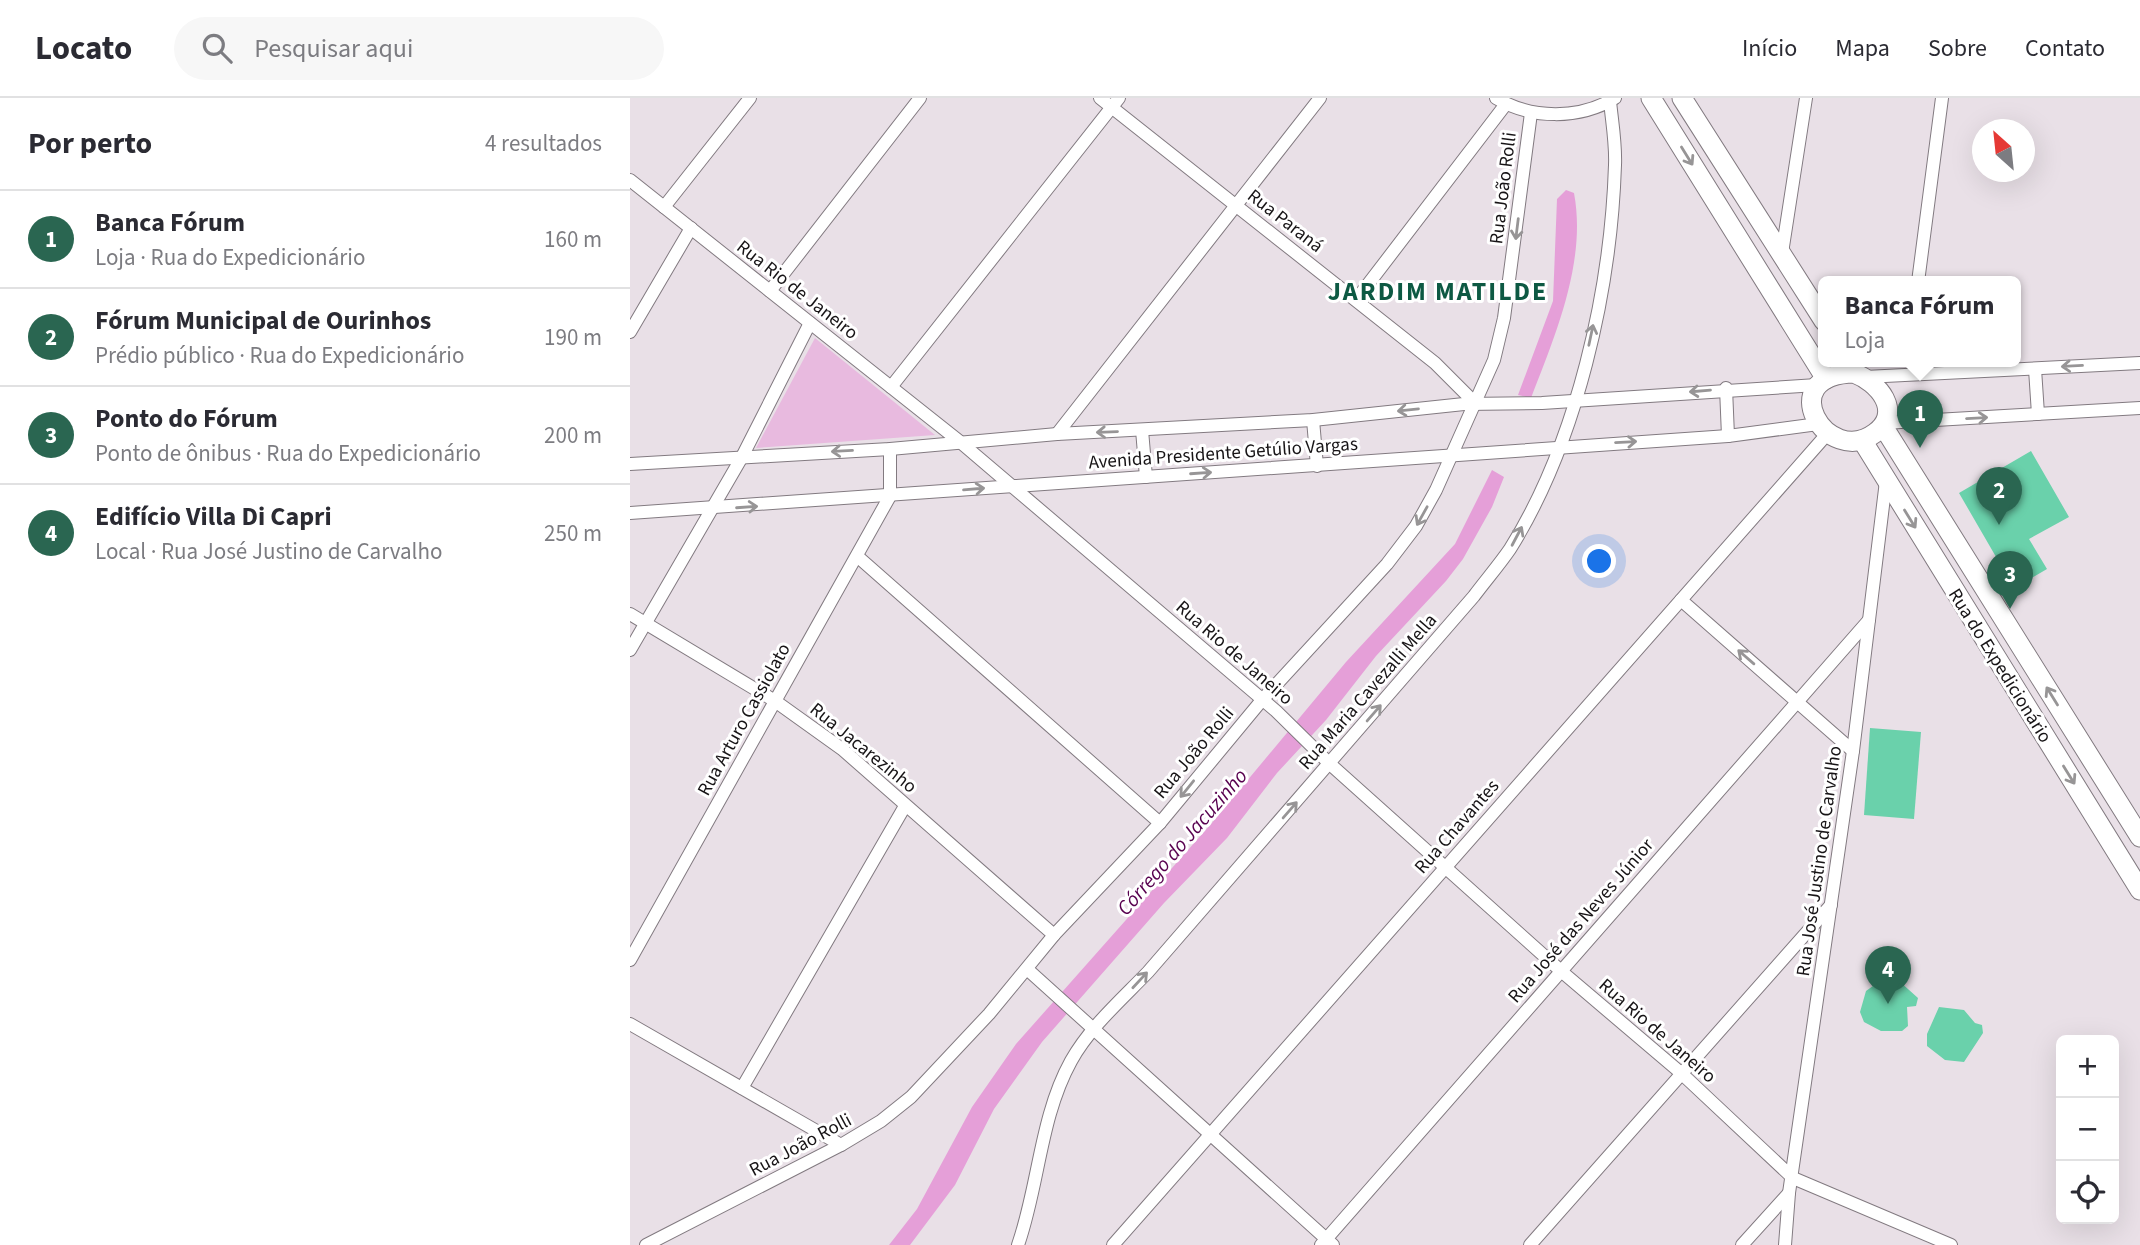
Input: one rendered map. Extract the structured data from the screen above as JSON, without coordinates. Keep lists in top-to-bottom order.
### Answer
{
  "streets": {
    "main road": ["Rua do Expedicionário"],
    "street": [
      "Rua João Rolli",
      "Rua Paraná",
      "Rua Rio de Janeiro",
      "Avenida Presidente Getúlio Vargas",
      "Rua Maria Cavezalli Mella",
      "Rua Arturo Cassiolato",
      "Rua Jacarezinho",
      "Rua Chavantes",
      "Rua José Justino de Carvalho",
      "Rua José das Neves Júnior"
    ]
  },
  "crossings": [
    ["Rua João Rolli", "Rua Paraná"],
    ["Rua João Rolli", "Rua Rio de Janeiro"],
    ["Rua João Rolli", "Avenida Presidente Getúlio Vargas"],
    ["Rua João Rolli", "Rua Jacarezinho"],
    ["Rua Paraná", "Avenida Presidente Getúlio Vargas"],
    ["Rua Rio de Janeiro", "Avenida Presidente Getúlio Vargas"],
    ["Rua Rio de Janeiro", "Rua Maria Cavezalli Mella"],
    ["Rua Rio de Janeiro", "Rua Chavantes"],
    ["Rua Rio de Janeiro", "Rua José Justino de Carvalho"],
    ["Rua Rio de Janeiro", "Rua José das Neves Júnior"],
    ["Avenida Presidente Getúlio Vargas", "Rua do Expedicionário"],
    ["Avenida Presidente Getúlio Vargas", "Rua Maria Cavezalli Mella"],
    ["Avenida Presidente Getúlio Vargas", "Rua Arturo Cassiolato"],
    ["Avenida Presidente Getúlio Vargas", "Rua Chavantes"],
    ["Rua do Expedicionário", "Rua Chavantes"],
    ["Rua do Expedicionário", "Rua José Justino de Carvalho"],
    ["Rua Arturo Cassiolato", "Rua Jacarezinho"],
    ["Rua José Justino de Carvalho", "Rua José das Neves Júnior"]
  ],
  "one_way": ["Rua João Rolli", "Rua Maria Cavezalli Mella"],
  "districts": ["JARDIM MATILDE"],
  "water": ["Córrego do Jacuzinho"],
  "north": "top left",
  "page": {
    "header": "Locato",
    "search": "Pesquisar aqui",
    "nav": [
      "Início",
      "Mapa",
      "Sobre",
      "Contato"
    ],
    "heading": ["Por perto", "4 resultados"],
    "list": [
      {
        "mark": "1",
        "name": "Banca Fórum",
        "note": "Loja · Rua do Expedicionário",
        "value": "160 m"
      },
      {
        "mark": "2",
        "name": "Fórum Municipal de Ourinhos",
        "note": "Prédio público · Rua do Expedicionário",
        "value": "190 m"
      },
      {
        "mark": "3",
        "name": "Ponto do Fórum",
        "note": "Ponto de ônibus · Rua do Expedicionário",
        "value": "200 m"
      },
      {
        "mark": "4",
        "name": "Edifício Villa Di Capri",
        "note": "Local · Rua José Justino de Carvalho",
        "value": "250 m"
      }
    ],
    "popup": ["Banca Fórum", "Loja"],
    "pins": [
      "1",
      "2",
      "3",
      "4"
    ],
    "map_buttons": ["+", "−"]
  }
}
